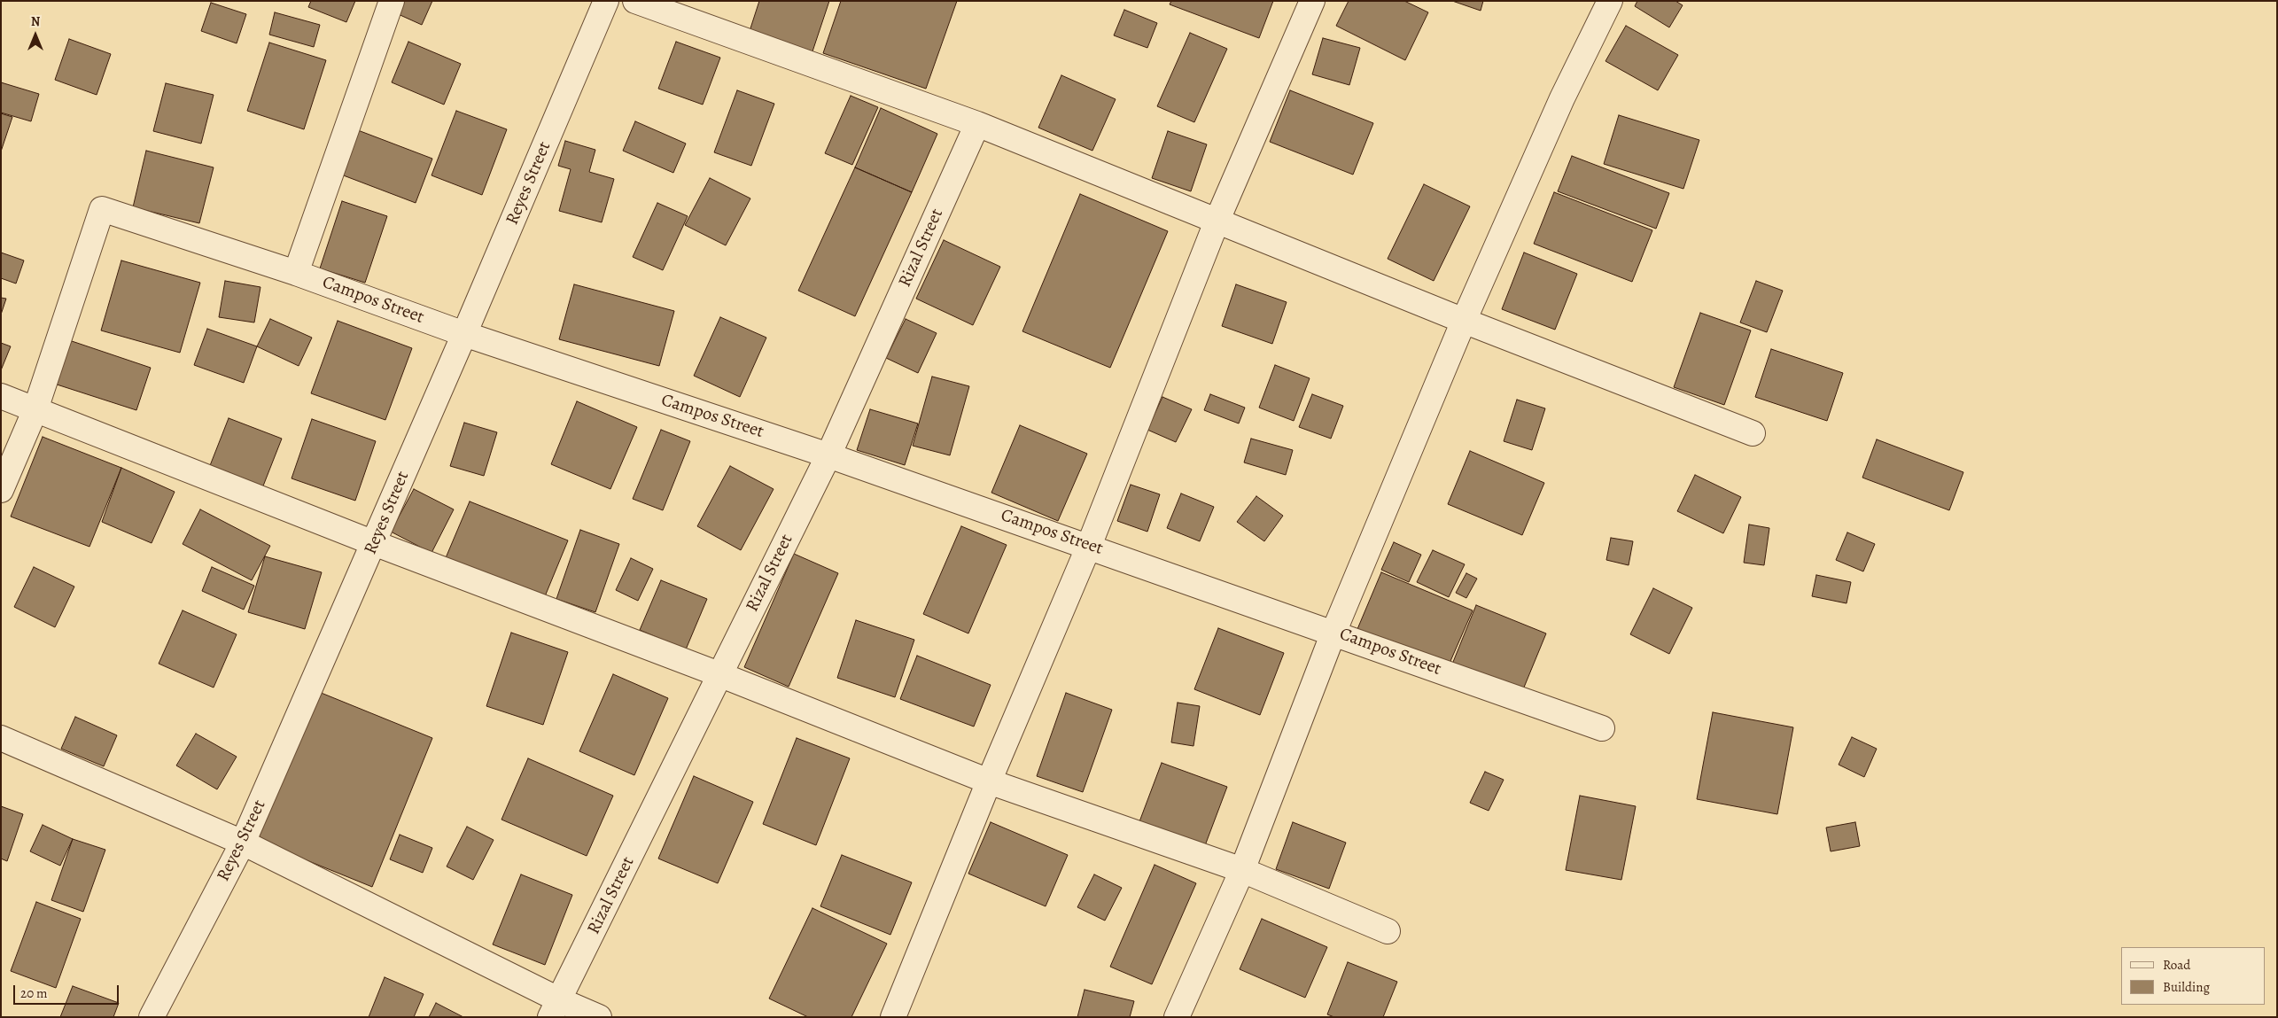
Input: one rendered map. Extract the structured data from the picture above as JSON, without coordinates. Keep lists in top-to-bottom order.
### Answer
{
  "streets": {
    "street": ["Reyes Street", "Rizal Street", "Campos Street"]
  },
  "crossings": [
    ["Reyes Street", "Campos Street"],
    ["Rizal Street", "Campos Street"]
  ],
  "legend": ["Road", "Building"],
  "scale_bar": "20 m",
  "north": "top"
}
